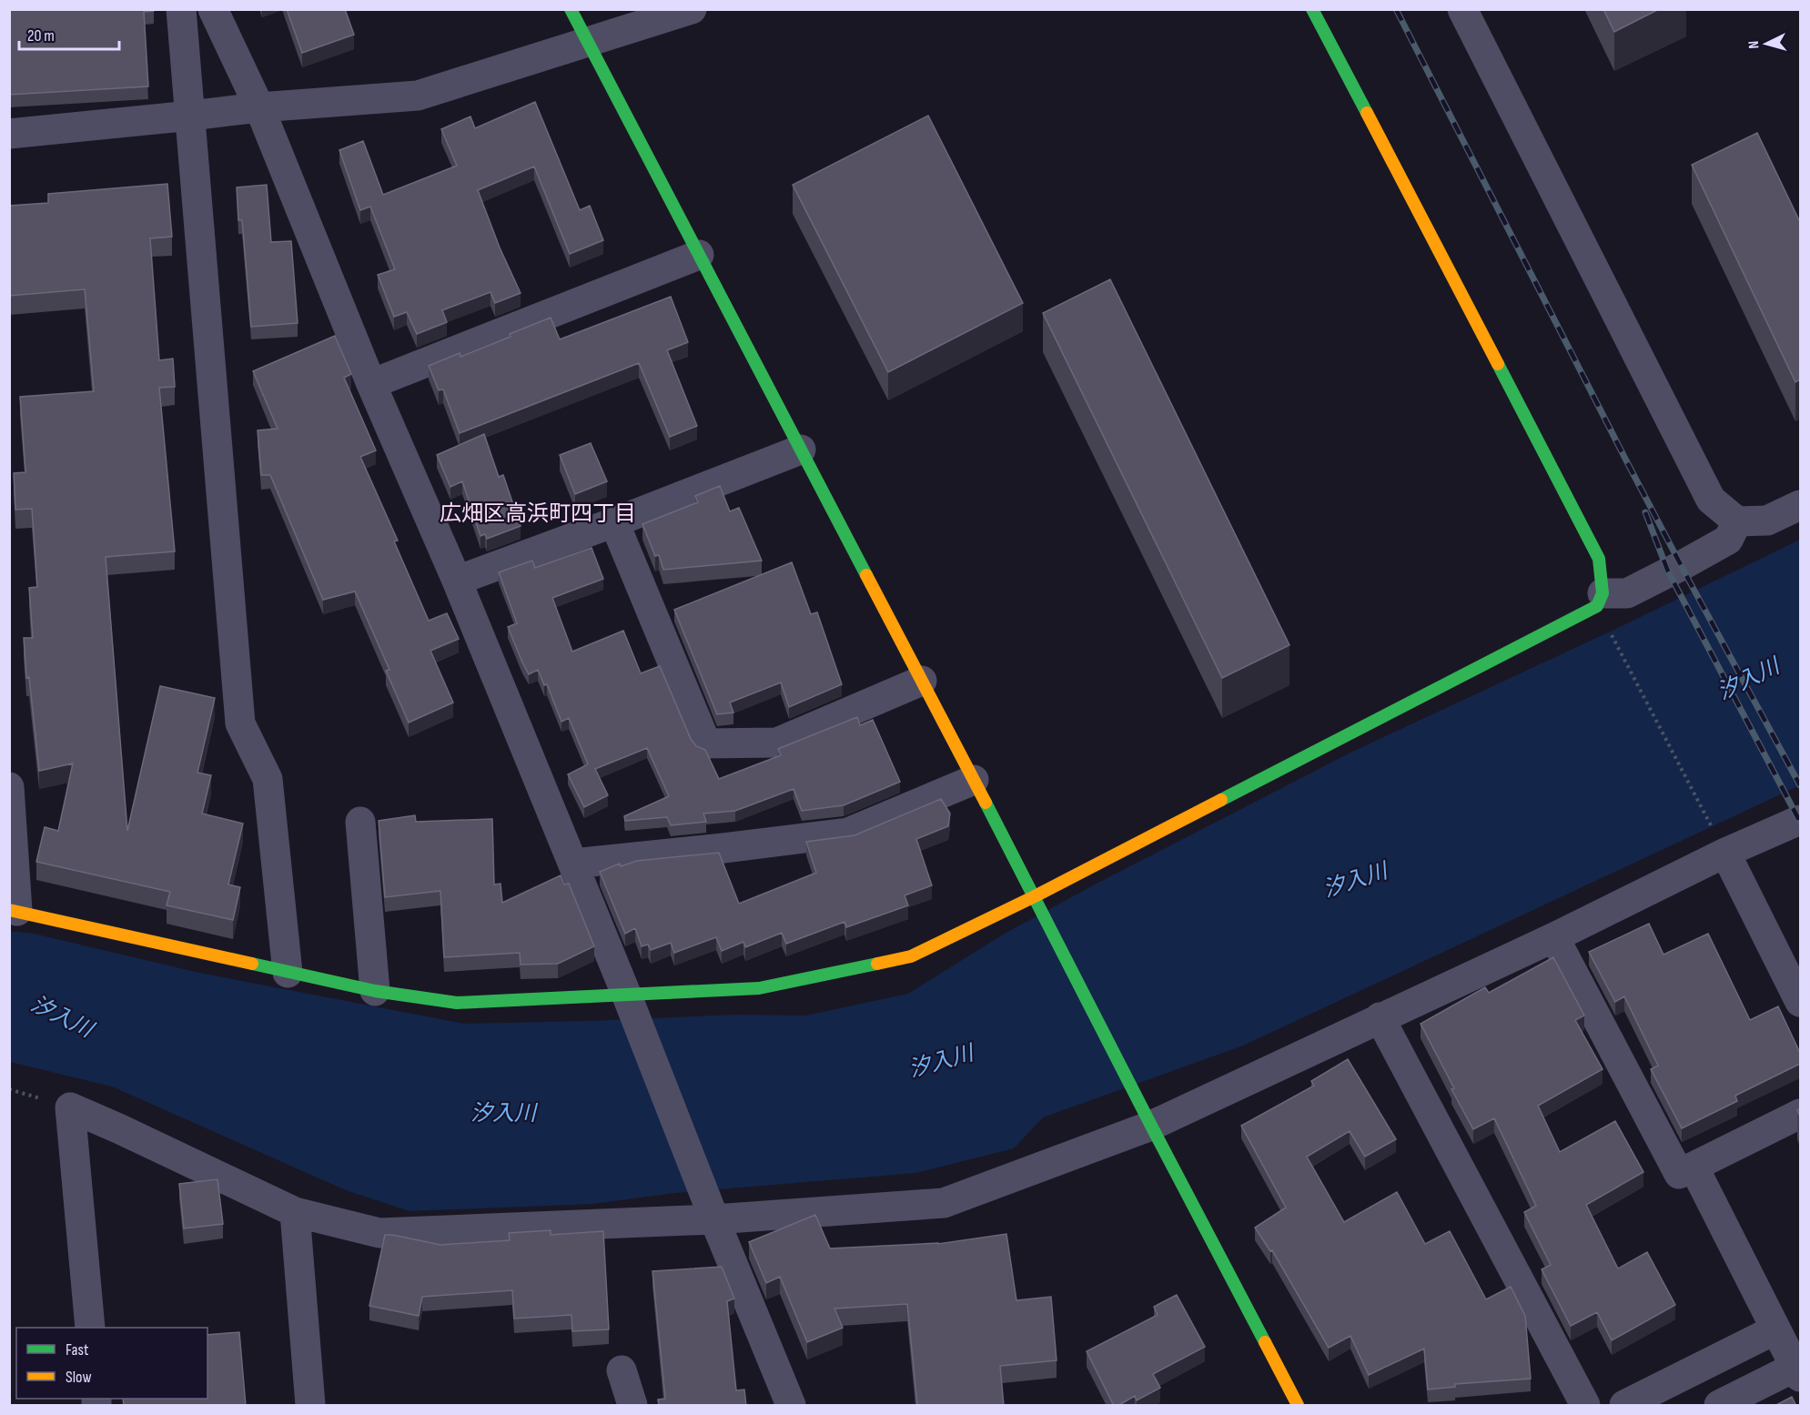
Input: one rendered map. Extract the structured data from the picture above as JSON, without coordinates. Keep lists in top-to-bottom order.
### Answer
{
  "districts": ["広畑区高浜町四丁目"],
  "water": ["汐入川"],
  "legend": ["Fast", "Slow"],
  "scale_bar": "20 m",
  "north": "left"
}
